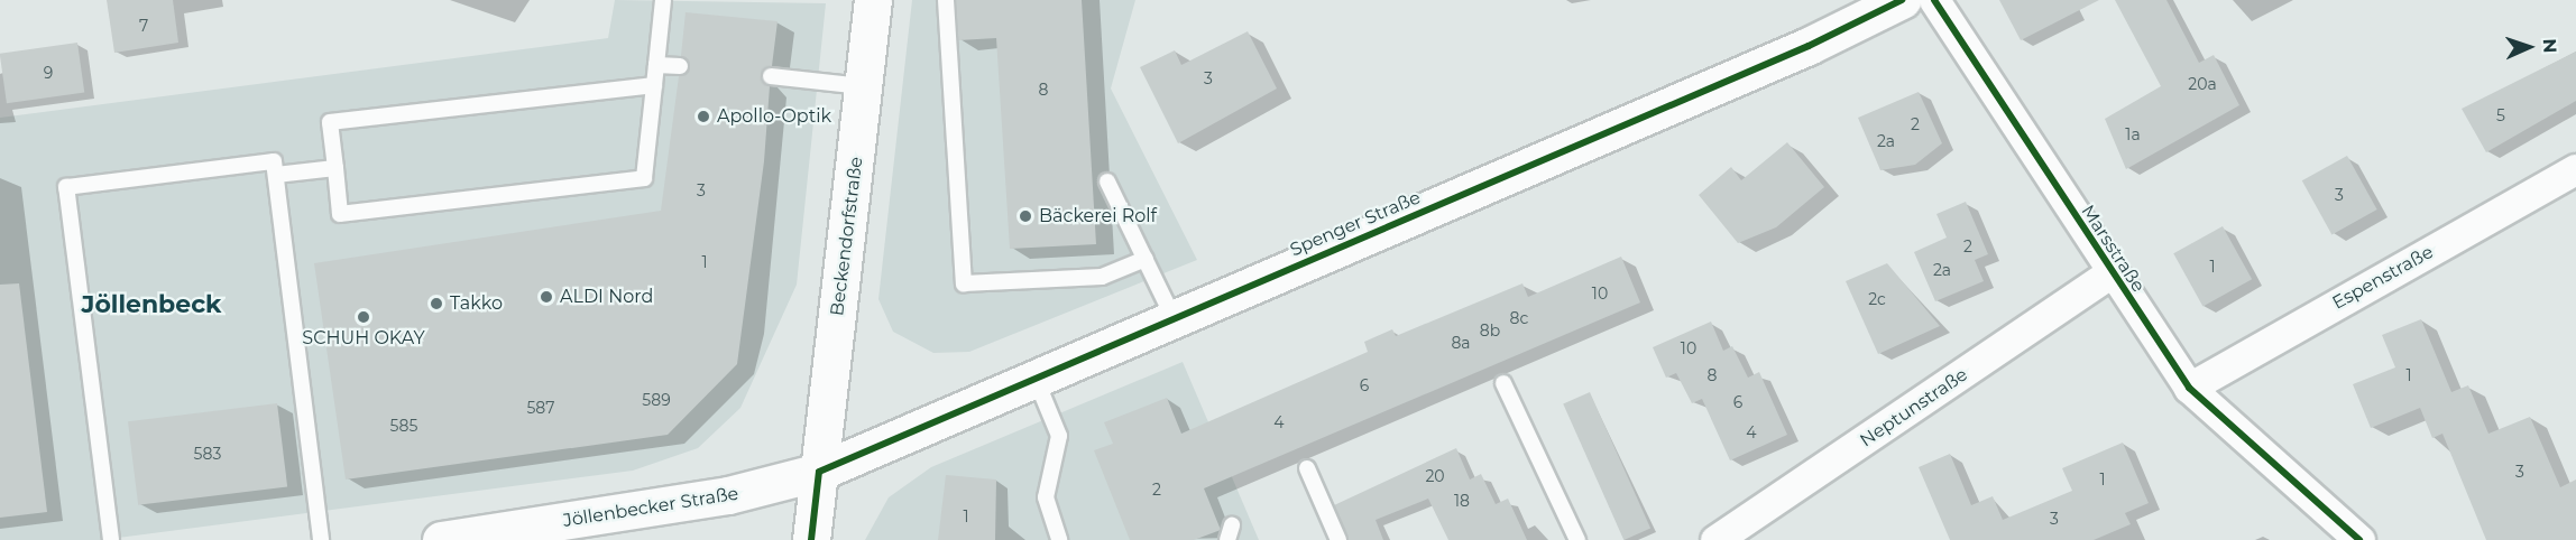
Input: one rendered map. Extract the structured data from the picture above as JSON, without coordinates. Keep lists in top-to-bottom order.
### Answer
{
  "streets": {
    "main road": ["Spenger Straße", "Beckendorfstraße", "Jöllenbecker Straße"],
    "street": ["Marsstraße", "Espenstraße", "Neptunstraße"]
  },
  "crossings": [
    ["Spenger Straße", "Beckendorfstraße"],
    ["Spenger Straße", "Jöllenbecker Straße"],
    ["Beckendorfstraße", "Jöllenbecker Straße"],
    ["Marsstraße", "Espenstraße"],
    ["Marsstraße", "Neptunstraße"]
  ],
  "districts": ["Jöllenbeck"],
  "places": [
    "Apollo-Optik",
    "Bäckerei Rolf",
    "ALDI Nord",
    "Takko",
    "SCHUH OKAY"
  ],
  "house_numbers": [
    "7",
    "9",
    "3",
    "20a",
    "8",
    "5",
    "2",
    "1a",
    "2a",
    "3",
    "3",
    "2",
    "1",
    "1",
    "2a",
    "10",
    "2c",
    "8c",
    "8b",
    "8a",
    "10",
    "8",
    "1",
    "6",
    "589",
    "6",
    "587",
    "4",
    "585",
    "4",
    "583",
    "3",
    "20",
    "1",
    "2",
    "18",
    "1",
    "3"
  ],
  "north": "right"
}
